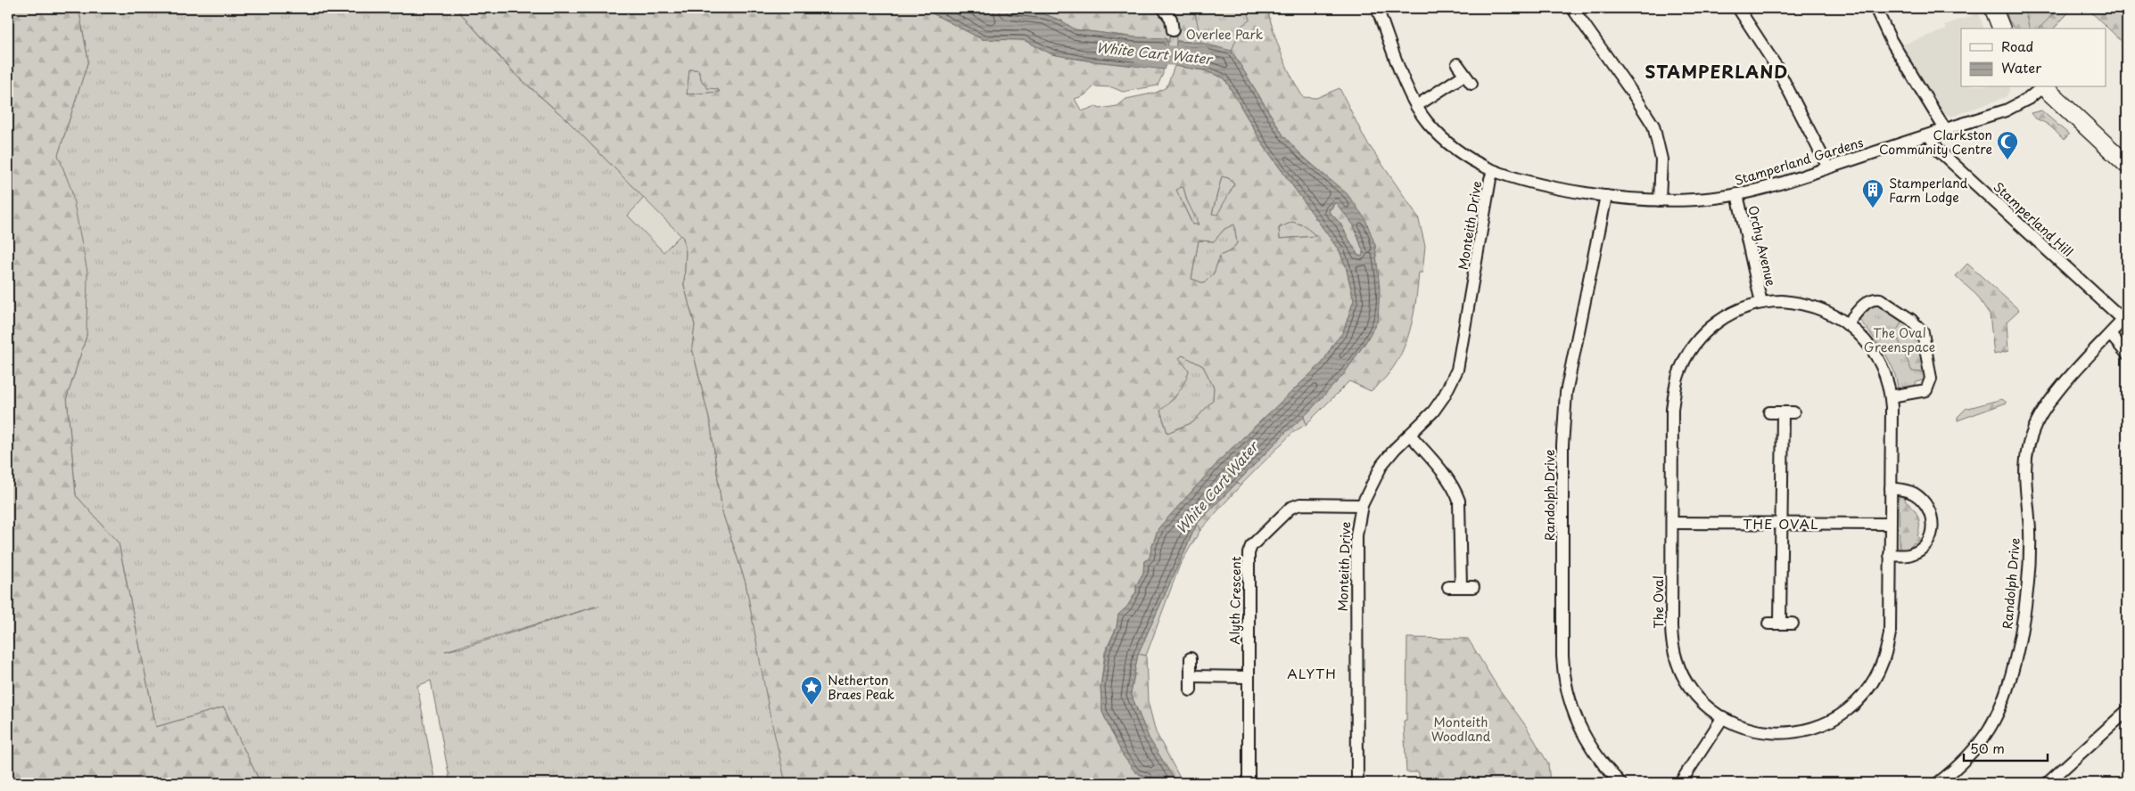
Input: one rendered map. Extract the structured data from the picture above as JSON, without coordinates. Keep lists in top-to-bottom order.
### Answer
{
  "streets": {
    "street": [
      "Stamperland Gardens",
      "Stamperland Hill",
      "Monteith Drive",
      "Orchy Avenue",
      "Randolph Drive",
      "Alyth Crescent",
      "The Oval"
    ]
  },
  "crossings": [
    ["Stamperland Gardens", "Stamperland Hill"],
    ["Stamperland Gardens", "Monteith Drive"],
    ["Stamperland Gardens", "Orchy Avenue"],
    ["Stamperland Gardens", "Randolph Drive"],
    ["Stamperland Hill", "Randolph Drive"],
    ["Monteith Drive", "Alyth Crescent"],
    ["Orchy Avenue", "The Oval"]
  ],
  "districts": ["STAMPERLAND", "THE OVAL", "ALYTH"],
  "water": ["White Cart Water"],
  "parks": ["Overlee Park", "The Oval Greenspace", "Monteith Woodland"],
  "places": {
    "mosque": ["Clarkston Community Centre"],
    "building": ["Stamperland Farm Lodge"],
    "place": ["Netherton Braes Peak"]
  },
  "legend": ["Road", "Water"],
  "scale_bar": "50 m"
}
